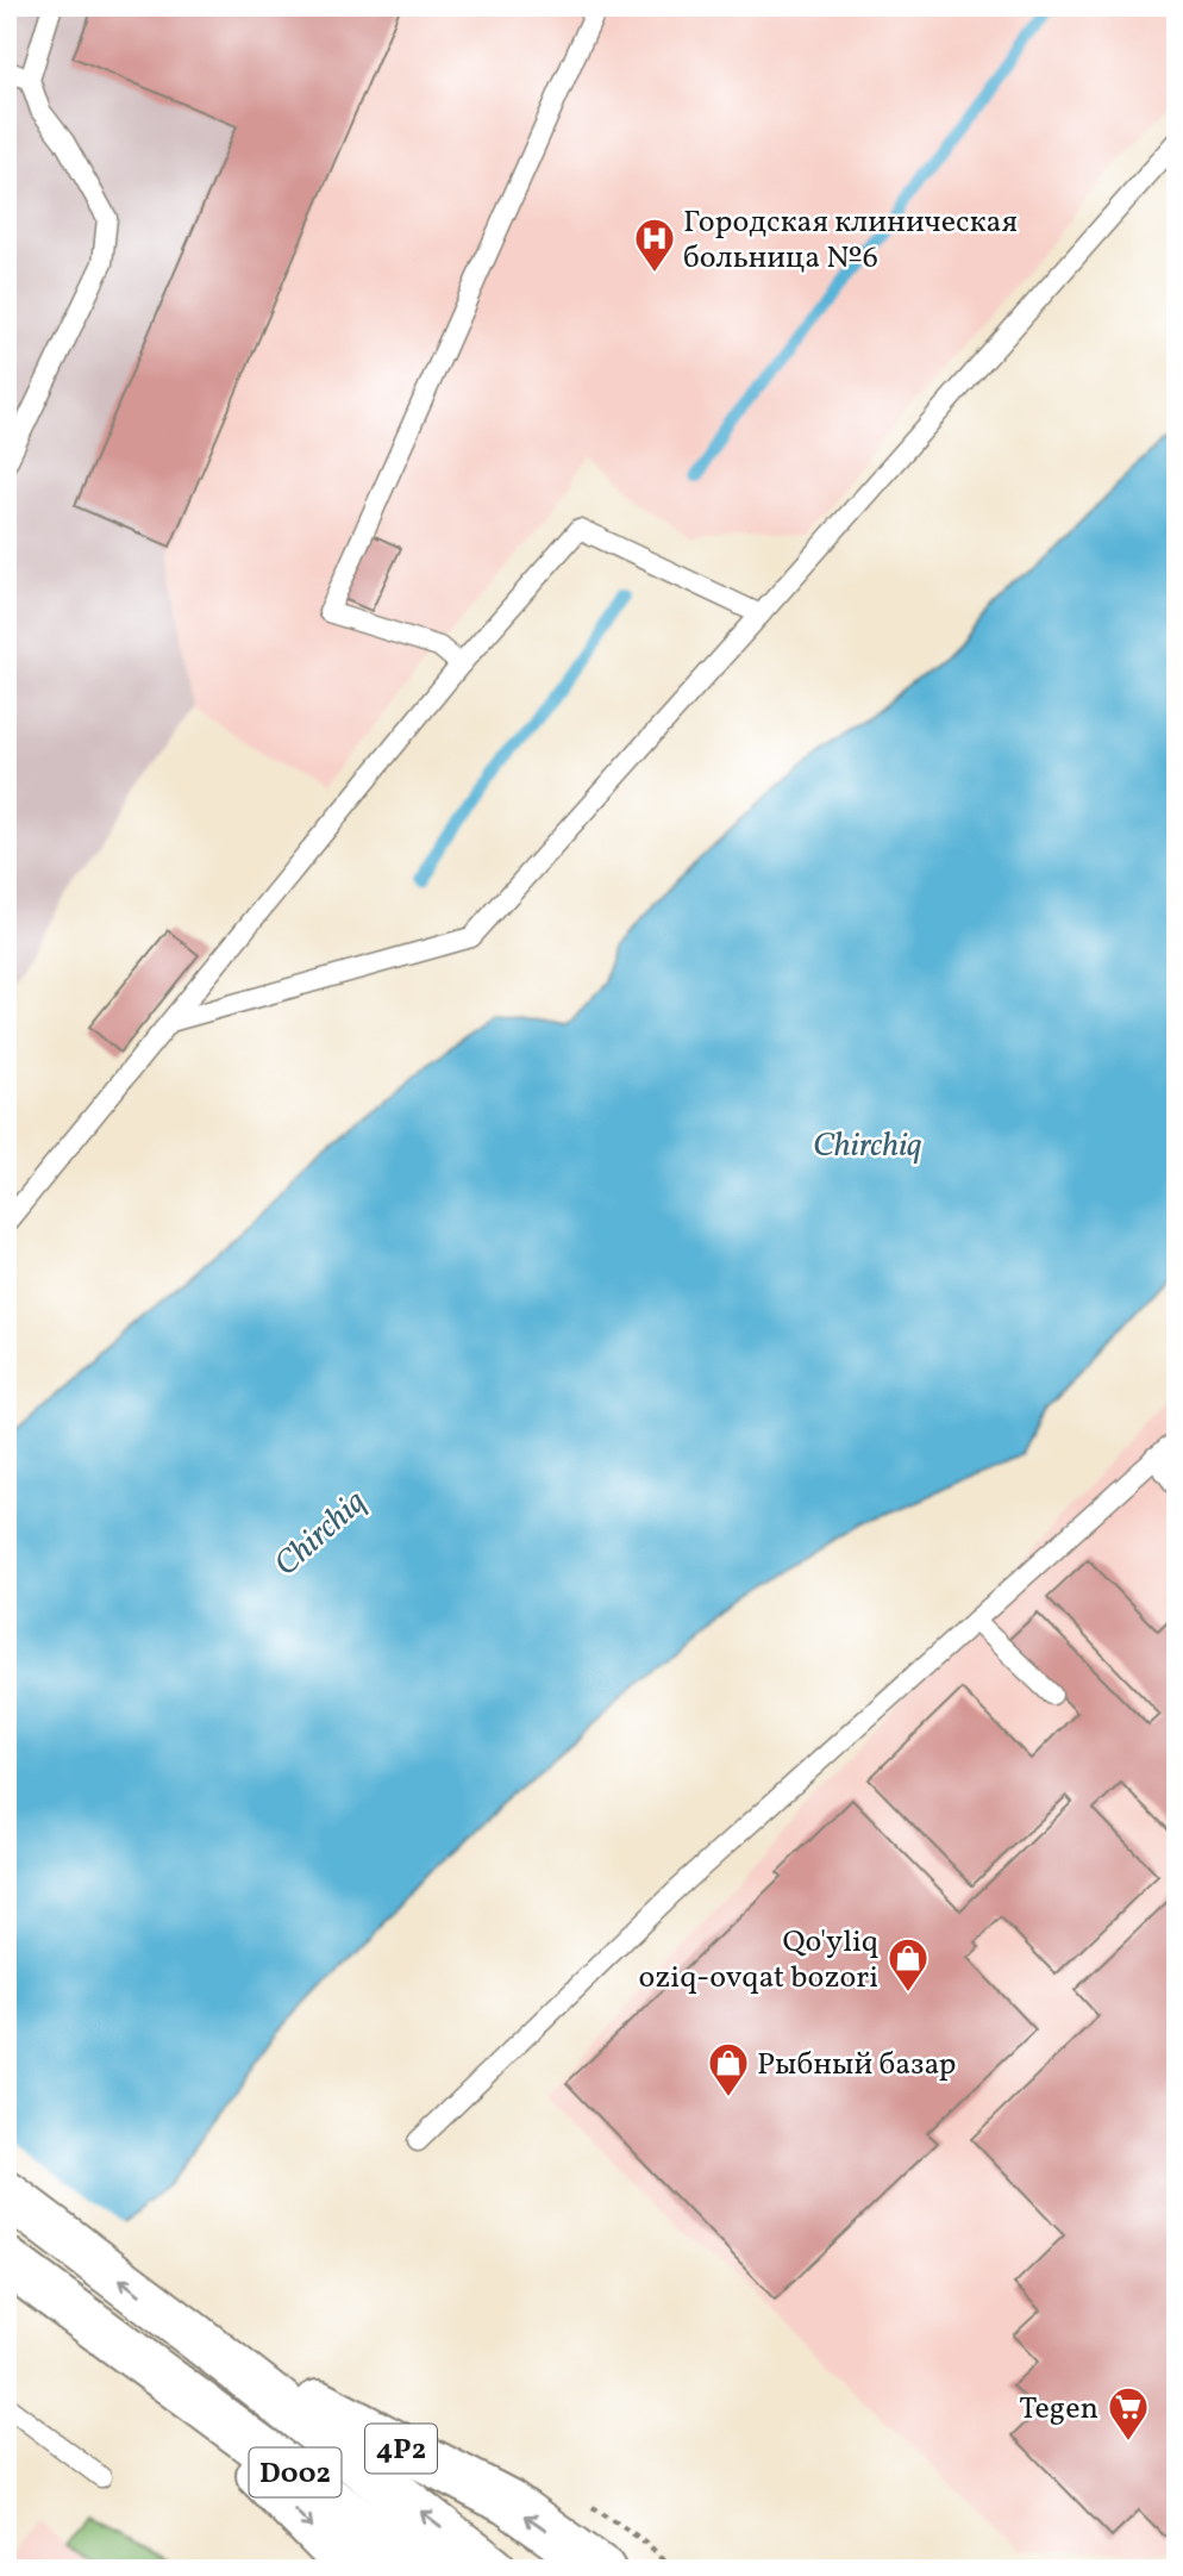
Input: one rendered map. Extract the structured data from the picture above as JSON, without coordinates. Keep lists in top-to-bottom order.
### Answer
{
  "streets": {
    "highway": ["4P2", "D002"]
  },
  "crossings": [
    ["4P2", "D002"]
  ],
  "water": ["Chirchiq"],
  "places": {
    "hospital": ["Городская клиническая больница №6"],
    "shop": ["Qo'yliq oziq-ovqat bozori", "Рыбный базар"],
    "supermarket": ["Tegen"]
  }
}
